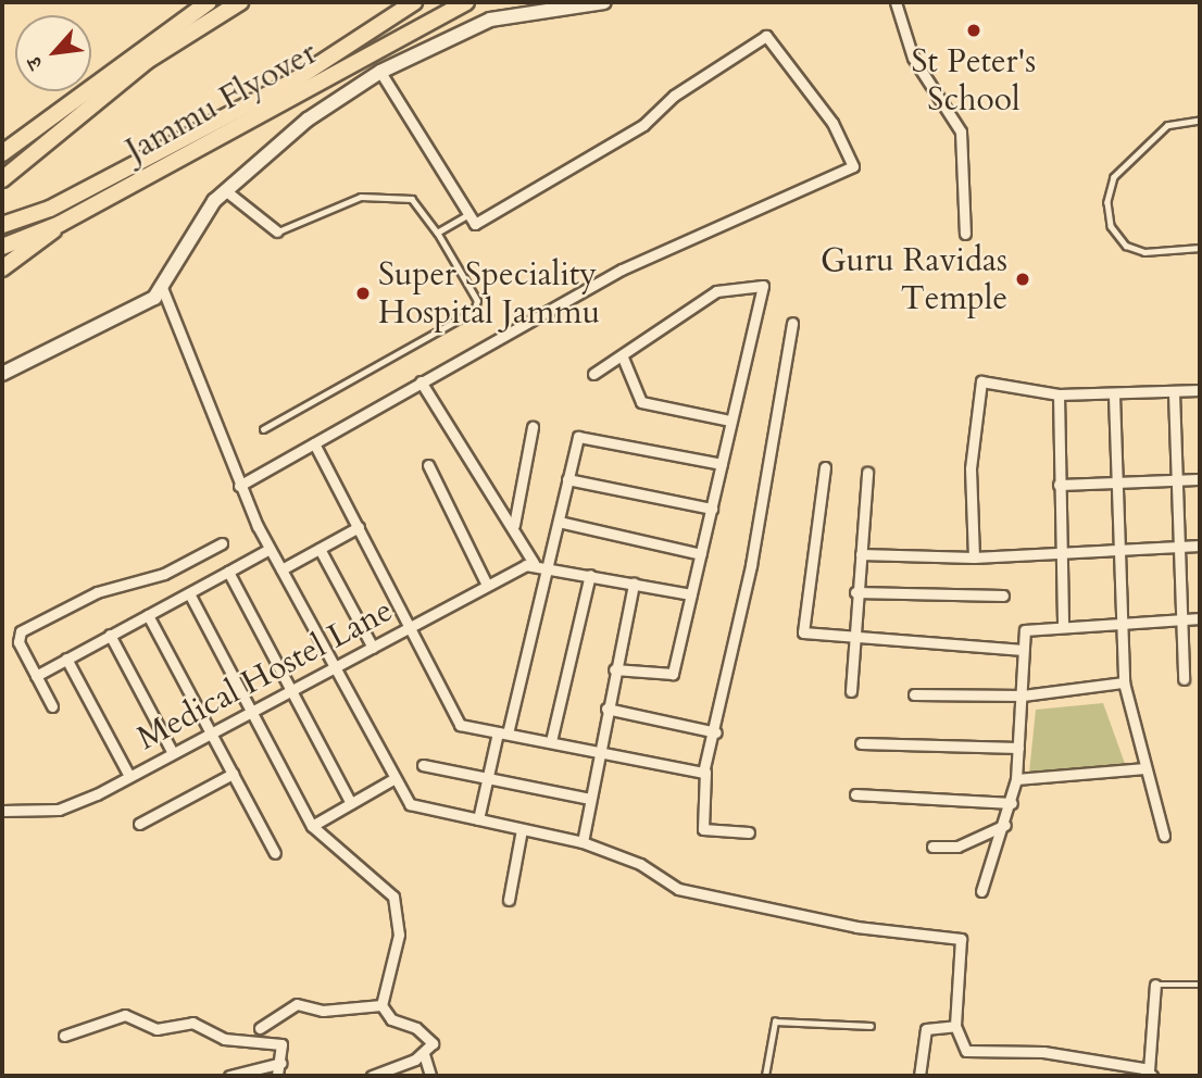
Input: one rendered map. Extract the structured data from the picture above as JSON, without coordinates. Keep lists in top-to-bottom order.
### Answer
{
  "streets": {
    "main road": ["Jammu Flyover"],
    "street": ["Medical Hostel Lane"]
  },
  "places": ["St Peter's School", "Guru Ravidas Temple", "Super Speciality Hospital Jammu"],
  "north": "bottom left"
}
